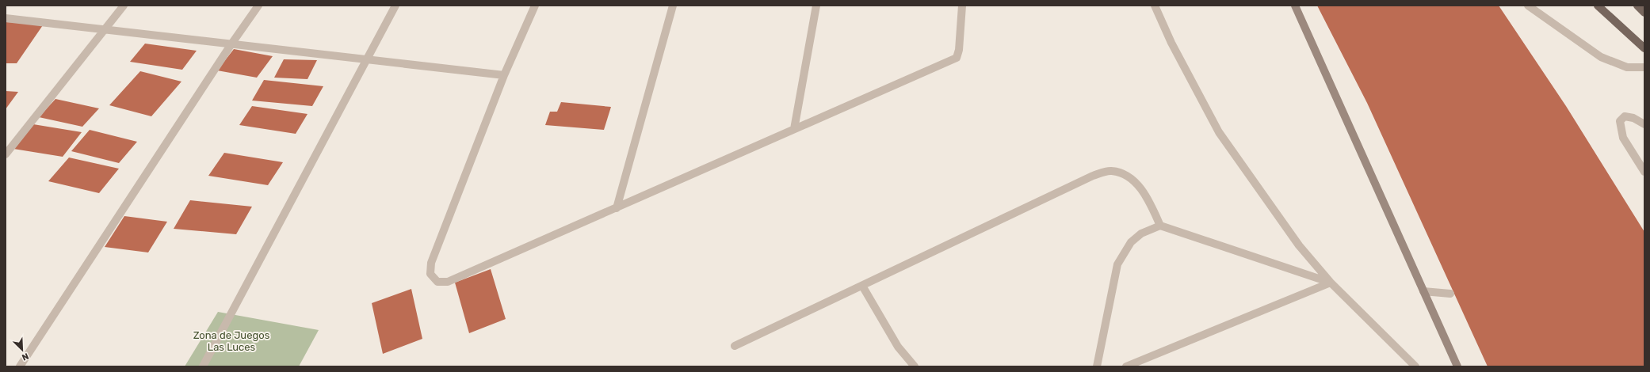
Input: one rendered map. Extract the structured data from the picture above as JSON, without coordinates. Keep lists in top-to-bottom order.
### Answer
{
  "parks": ["Zona de Juegos Las Luces"],
  "north": "bottom right"
}
